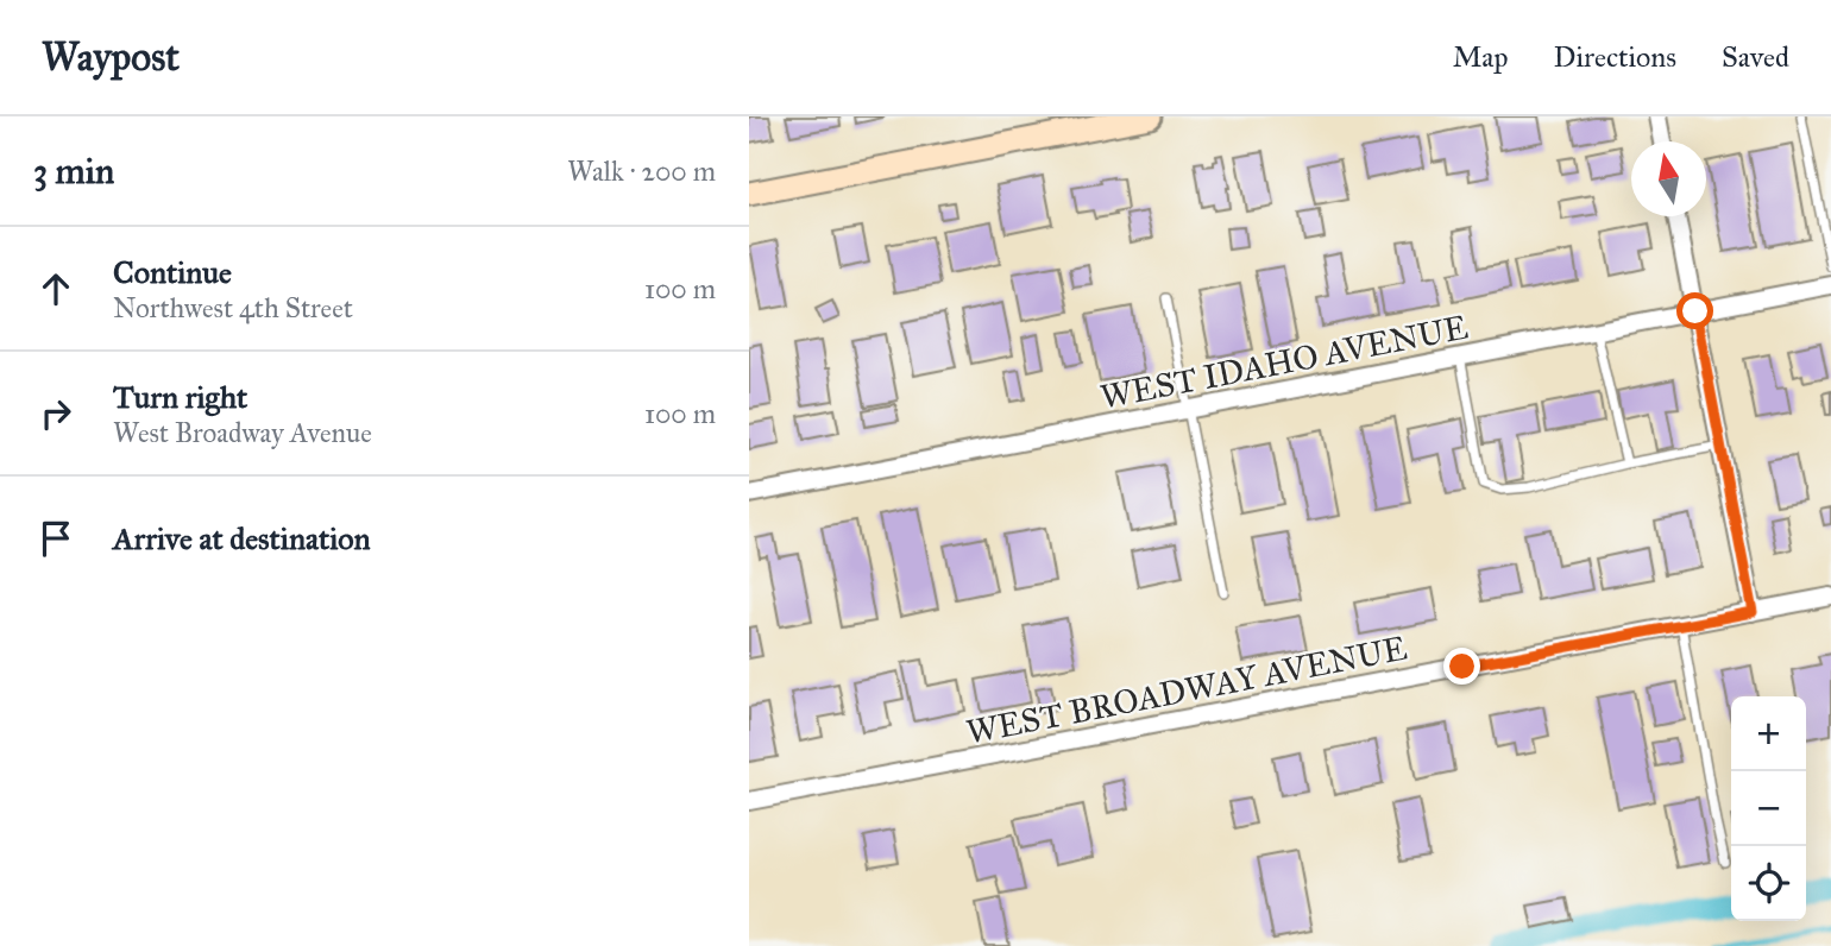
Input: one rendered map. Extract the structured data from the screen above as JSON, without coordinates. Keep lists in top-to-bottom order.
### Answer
{
  "streets": {
    "street": ["WEST IDAHO AVENUE", "WEST BROADWAY AVENUE"]
  },
  "north": "top",
  "page": {
    "header": "Waypost",
    "nav": ["Map", "Directions", "Saved"],
    "heading": ["3 min", "Walk · 200 m"],
    "list": [
      ["Continue", "Northwest 4th Street", "100 m"],
      ["Turn right", "West Broadway Avenue", "100 m"],
      "Arrive at destination"
    ],
    "map_buttons": ["+", "−"]
  }
}
